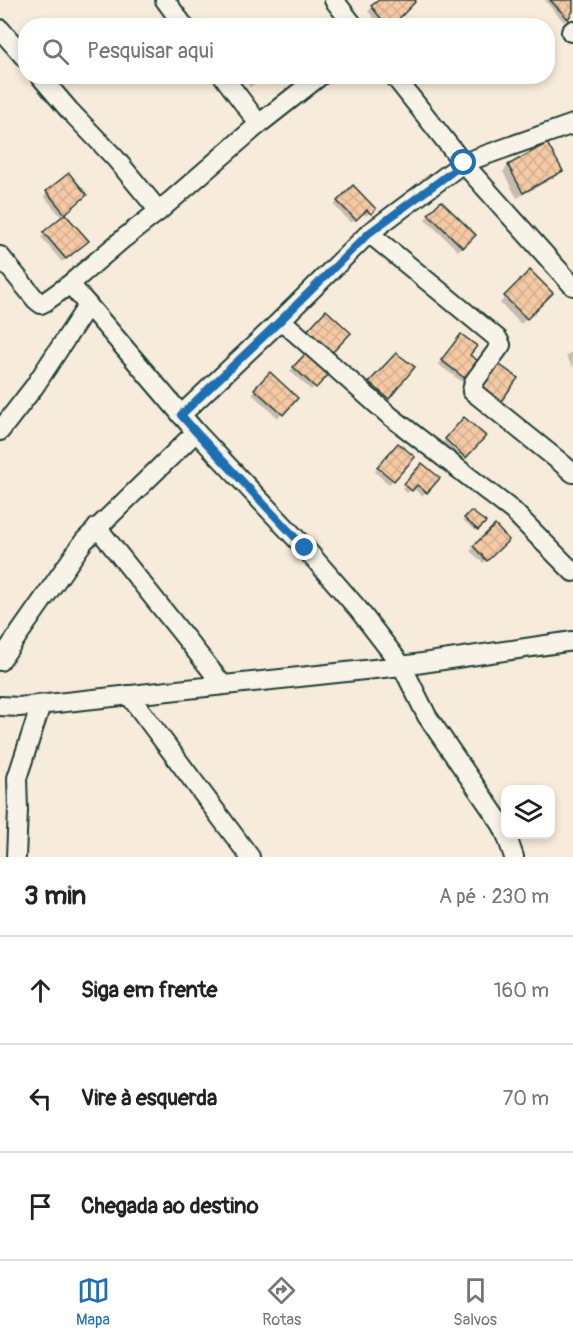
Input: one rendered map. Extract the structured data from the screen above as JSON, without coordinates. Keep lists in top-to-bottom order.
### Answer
{
  "page": {
    "search": "Pesquisar aqui",
    "heading": ["3 min", "A pé · 230 m"],
    "list": [
      ["Siga em frente", "160 m"],
      ["Vire à esquerda", "70 m"],
      "Chegada ao destino"
    ],
    "nav": ["Mapa", "Rotas", "Salvos"]
  }
}
